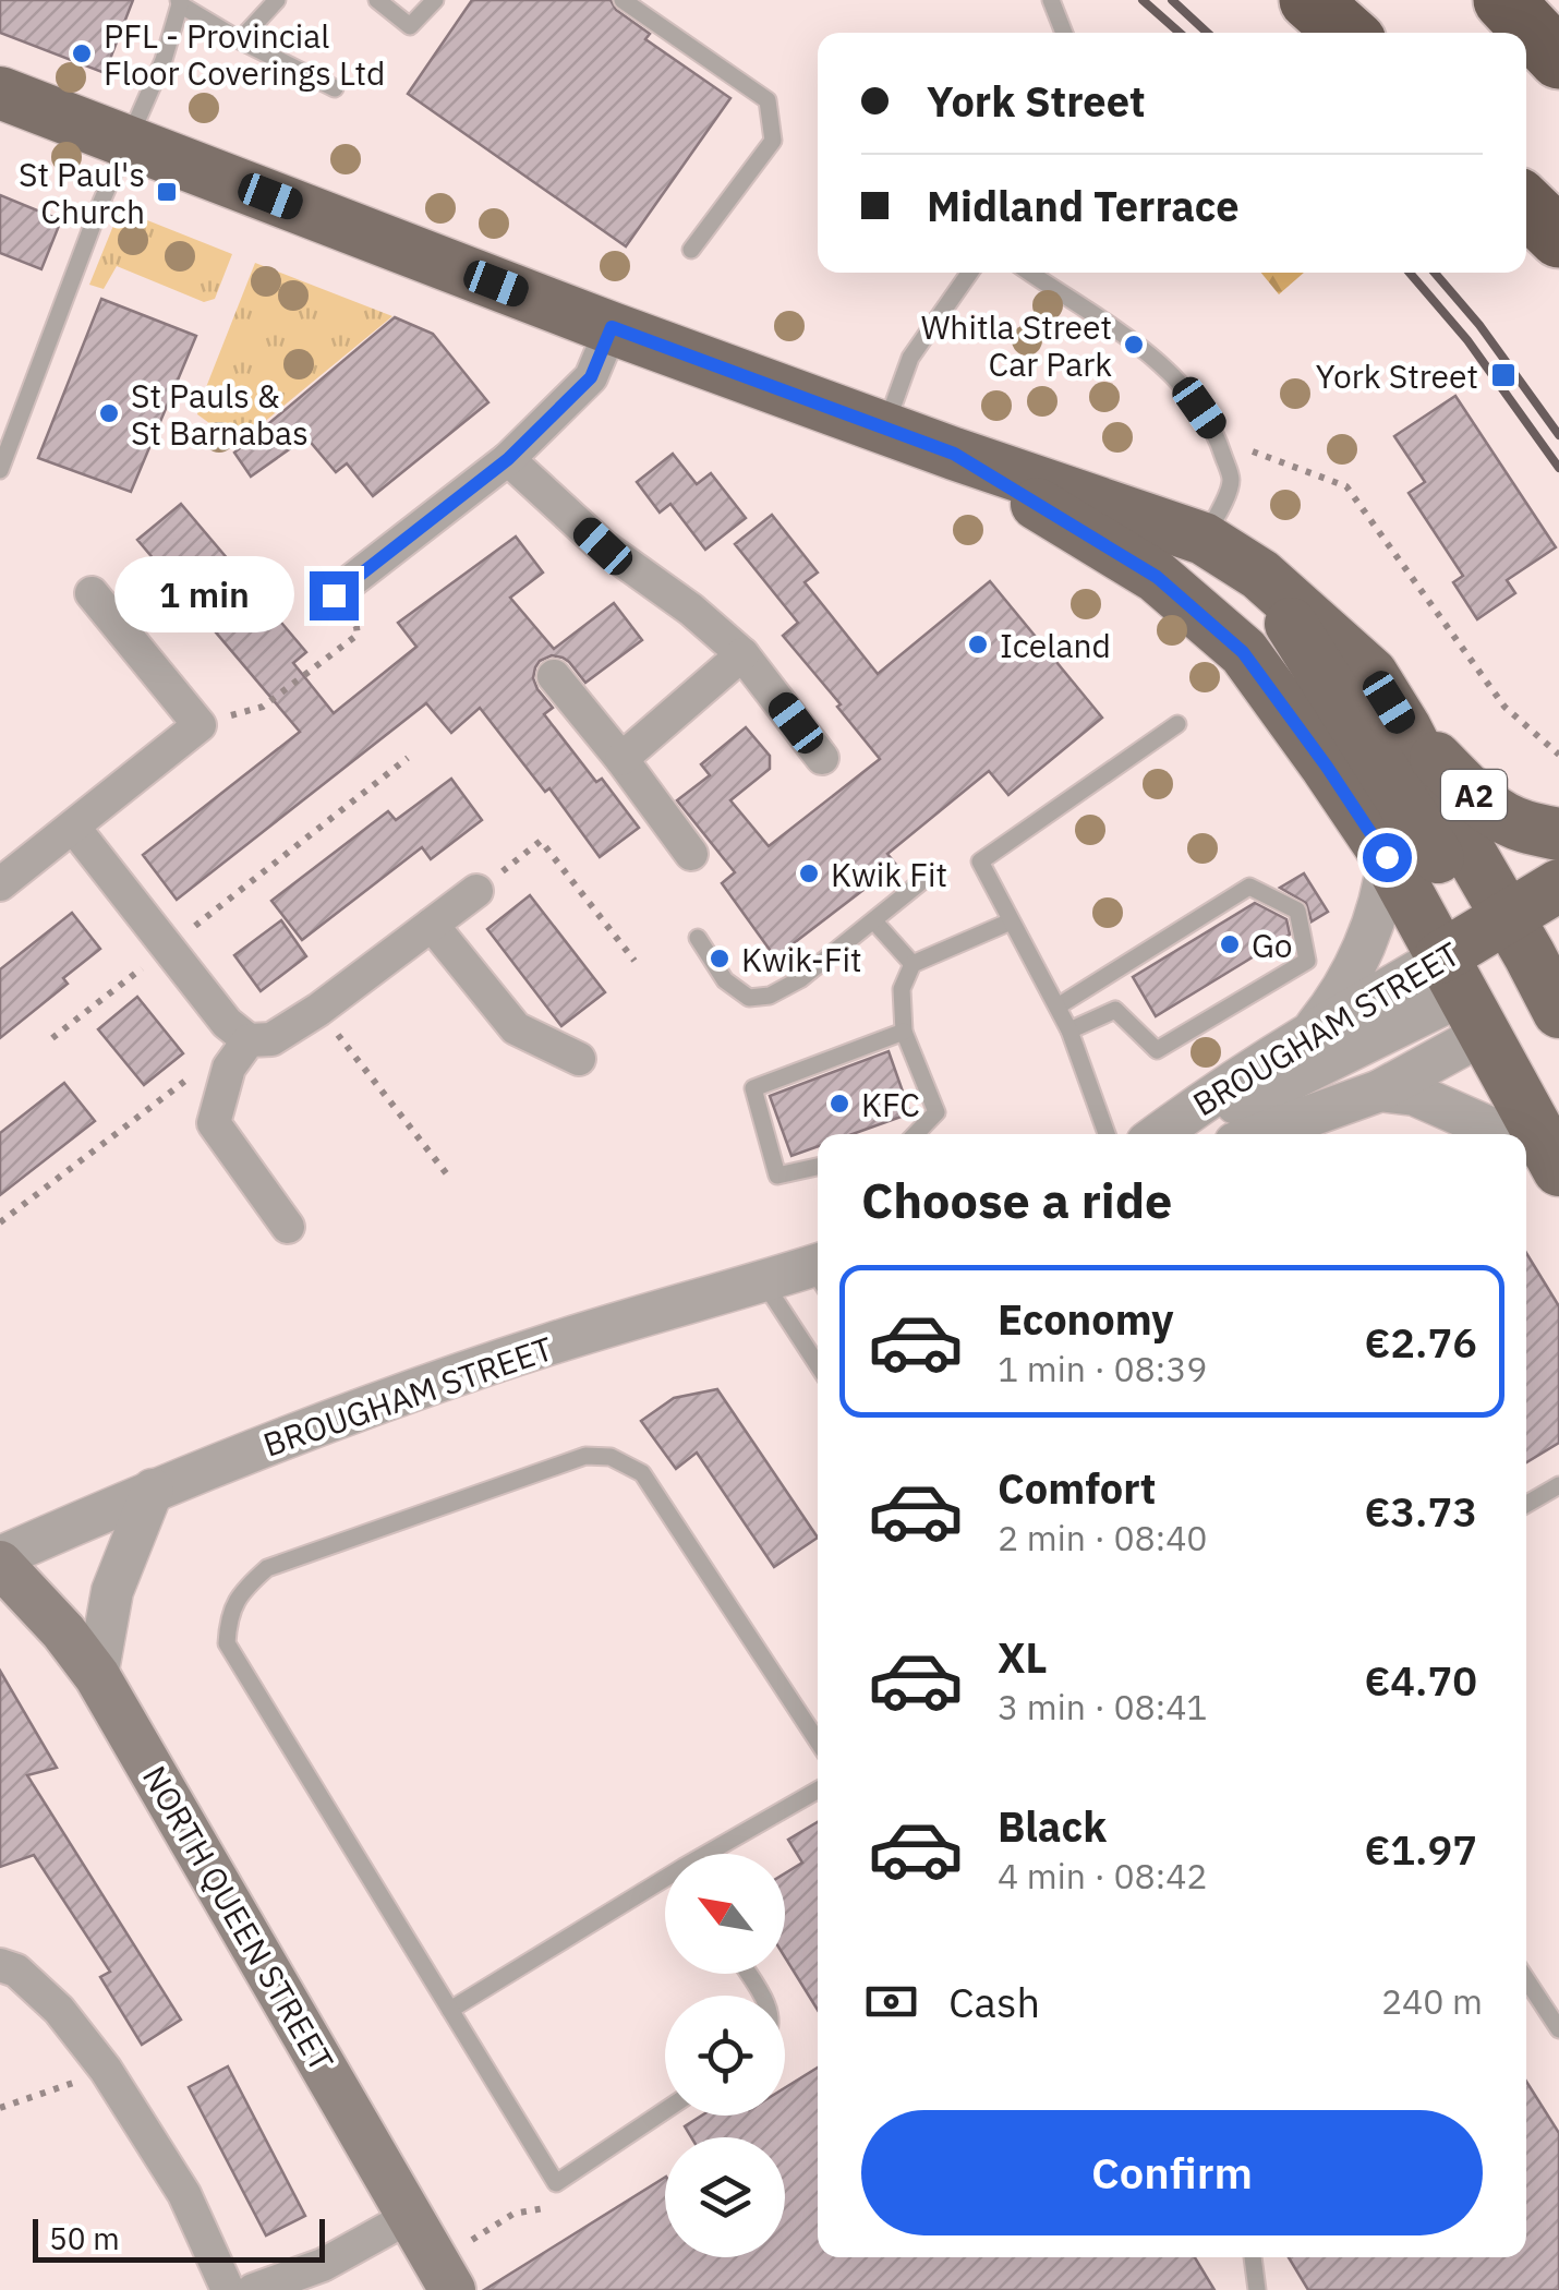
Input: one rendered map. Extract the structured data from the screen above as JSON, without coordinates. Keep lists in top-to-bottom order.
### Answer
{
  "streets": {
    "main road": ["A2", "NORTH QUEEN STREET"],
    "street": ["BROUGHAM STREET"]
  },
  "crossings": [
    ["A2", "BROUGHAM STREET"],
    ["BROUGHAM STREET", "NORTH QUEEN STREET"]
  ],
  "places": {
    "other": [
      "PFL - Provincial Floor Coverings Ltd",
      "Whitla Street Car Park",
      "St Pauls & St Barnabas",
      "Iceland",
      "Kwik Fit",
      "Go",
      "Kwik-Fit",
      "KFC"
    ],
    "transit": ["St Paul's Church", "York Street"]
  },
  "scale_bar": "50 m",
  "north": "top left",
  "page": {
    "banner": ["York Street", "Midland Terrace"],
    "bubble": "1 min",
    "heading": "Choose a ride",
    "list": [
      {
        "name": "Economy",
        "note": "1 min · 08:39",
        "value": "€2.76"
      },
      {
        "name": "Comfort",
        "note": "2 min · 08:40",
        "value": "€3.73"
      },
      {
        "name": "XL",
        "note": "3 min · 08:41",
        "value": "€4.70"
      },
      {
        "name": "Black",
        "note": "4 min · 08:42",
        "value": "€1.97"
      }
    ],
    "pay": ["Cash", "240 m"],
    "buttons": "Confirm",
    "scale": "50 m"
  }
}
